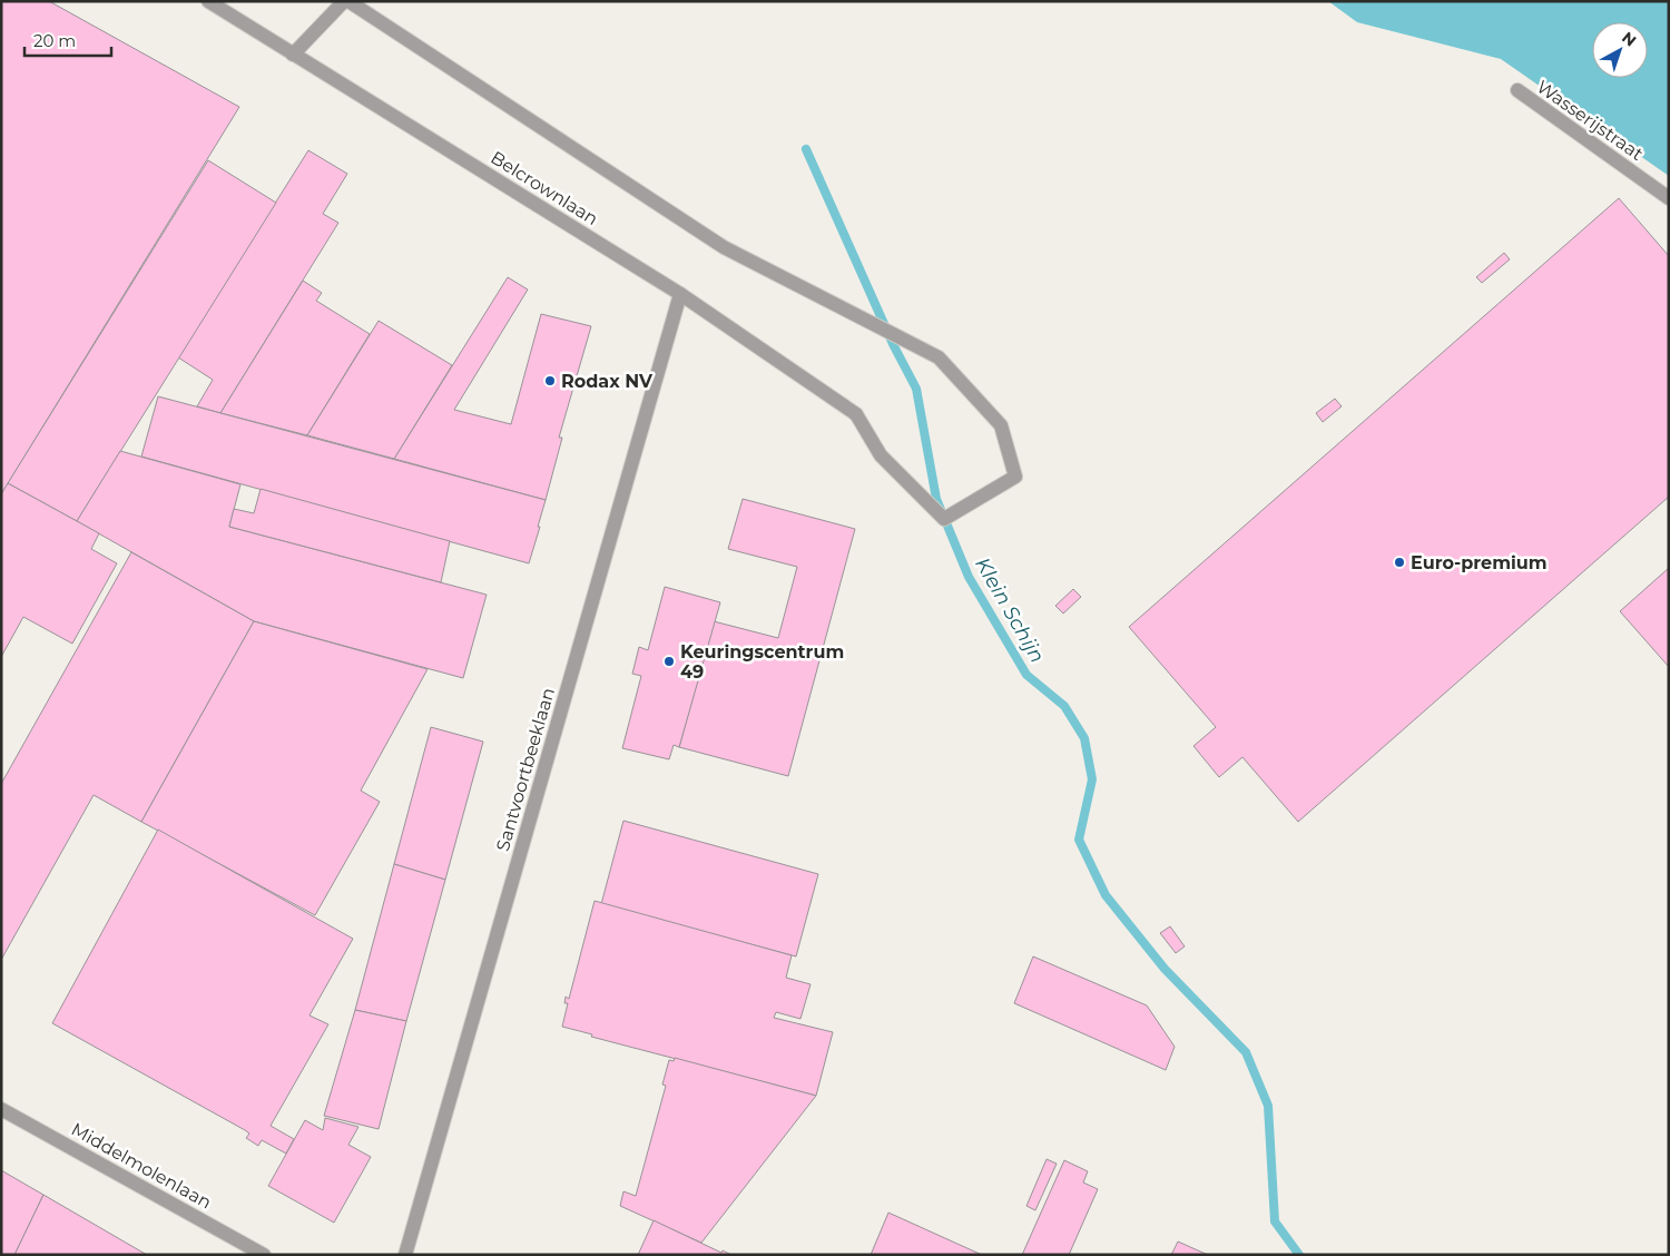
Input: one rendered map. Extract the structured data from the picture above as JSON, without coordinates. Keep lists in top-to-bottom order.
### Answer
{
  "streets": {
    "street": [
      "Wasserijstraat",
      "Belcrownlaan",
      "Santvoortbeeklaan",
      "Middelmolenlaan"
    ]
  },
  "crossings": [
    ["Belcrownlaan", "Santvoortbeeklaan"]
  ],
  "water": ["Klein Schijn"],
  "places": ["Rodax NV", "Euro-premium", "Keuringscentrum 49"],
  "scale_bar": "20 m",
  "north": "top right"
}
